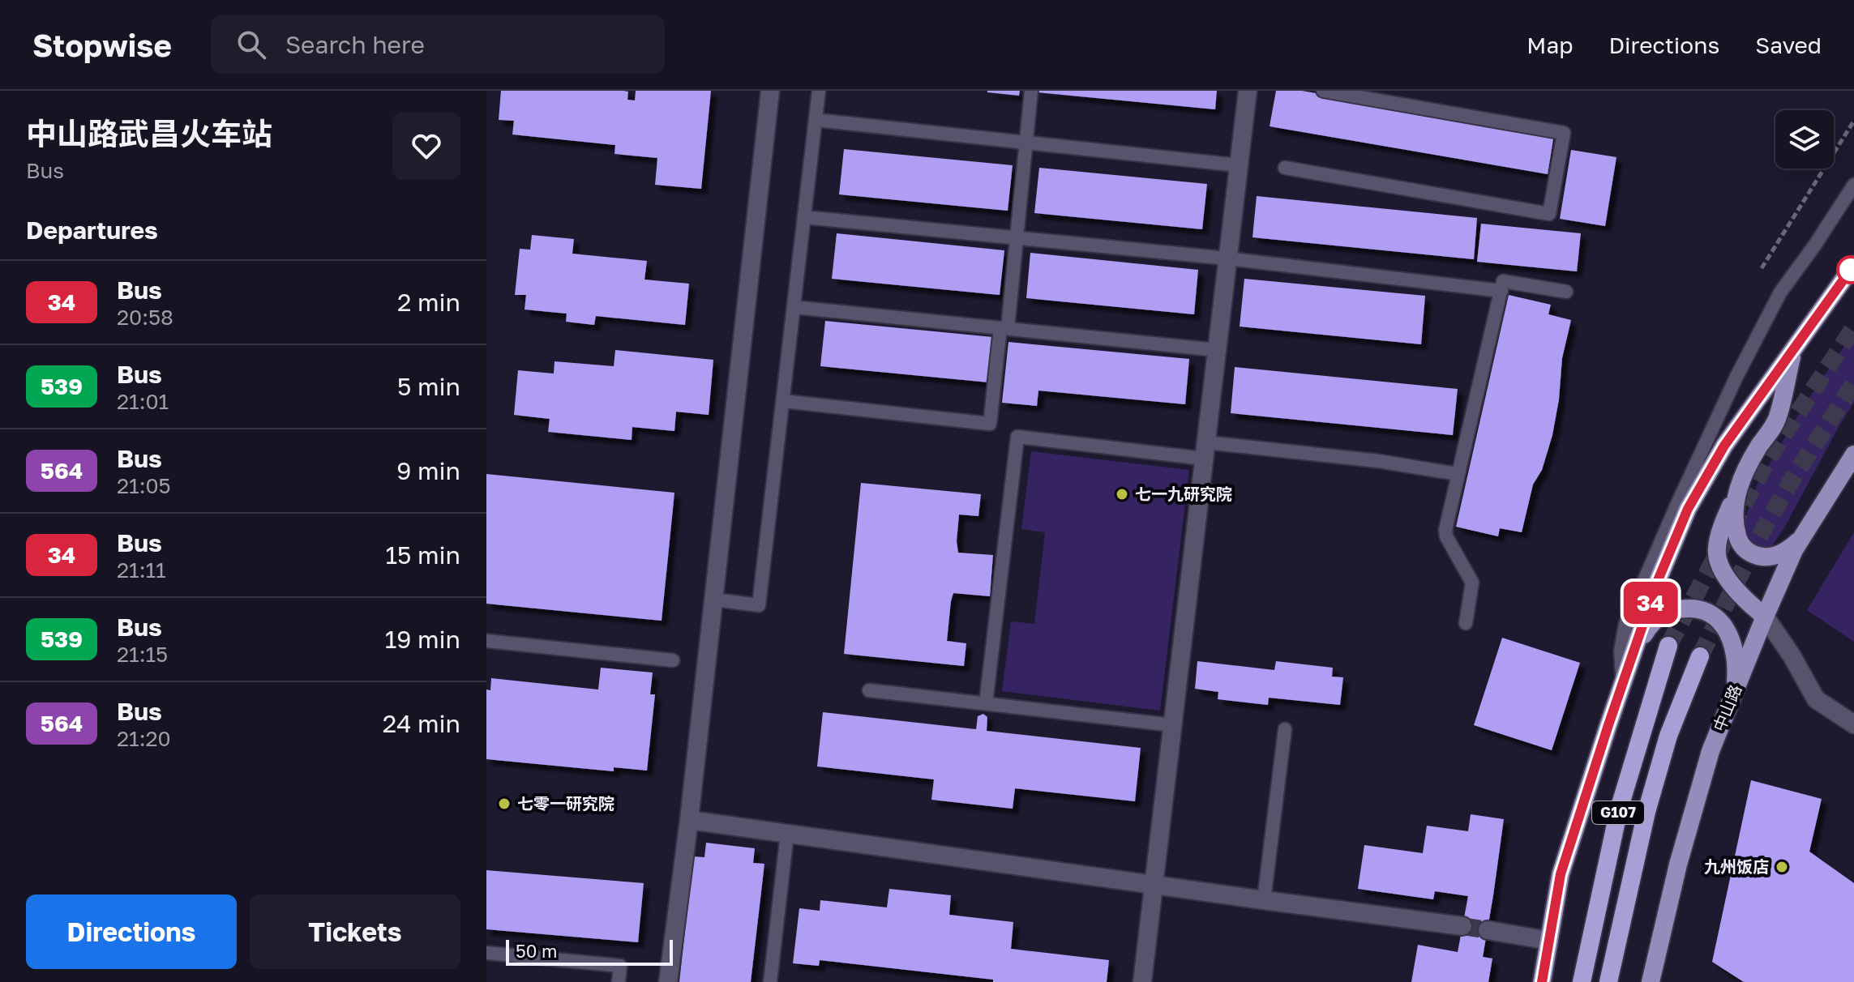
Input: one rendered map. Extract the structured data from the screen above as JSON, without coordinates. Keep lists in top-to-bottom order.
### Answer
{
  "streets": {
    "highway": ["G107"],
    "main road": ["中山路"]
  },
  "places": ["七一九研究院", "七零一研究院", "九州饭店"],
  "lines": ["bus line 34"],
  "scale_bar": "50 m",
  "page": {
    "header": "Stopwise",
    "search": "Search here",
    "nav": ["Map", "Directions", "Saved"],
    "heading": [
      ["中山路武昌火车站", "Bus"],
      "Departures"
    ],
    "on_map": "34",
    "list": [
      {
        "mark": "34",
        "name": "Bus",
        "note": "20:58",
        "value": "2 min"
      },
      {
        "mark": "539",
        "name": "Bus",
        "note": "21:01",
        "value": "5 min"
      },
      {
        "mark": "564",
        "name": "Bus",
        "note": "21:05",
        "value": "9 min"
      },
      {
        "mark": "34",
        "name": "Bus",
        "note": "21:11",
        "value": "15 min"
      },
      {
        "mark": "539",
        "name": "Bus",
        "note": "21:15",
        "value": "19 min"
      },
      {
        "mark": "564",
        "name": "Bus",
        "note": "21:20",
        "value": "24 min"
      }
    ],
    "buttons": ["Directions", "Tickets"],
    "scale": "50 m"
  }
}
